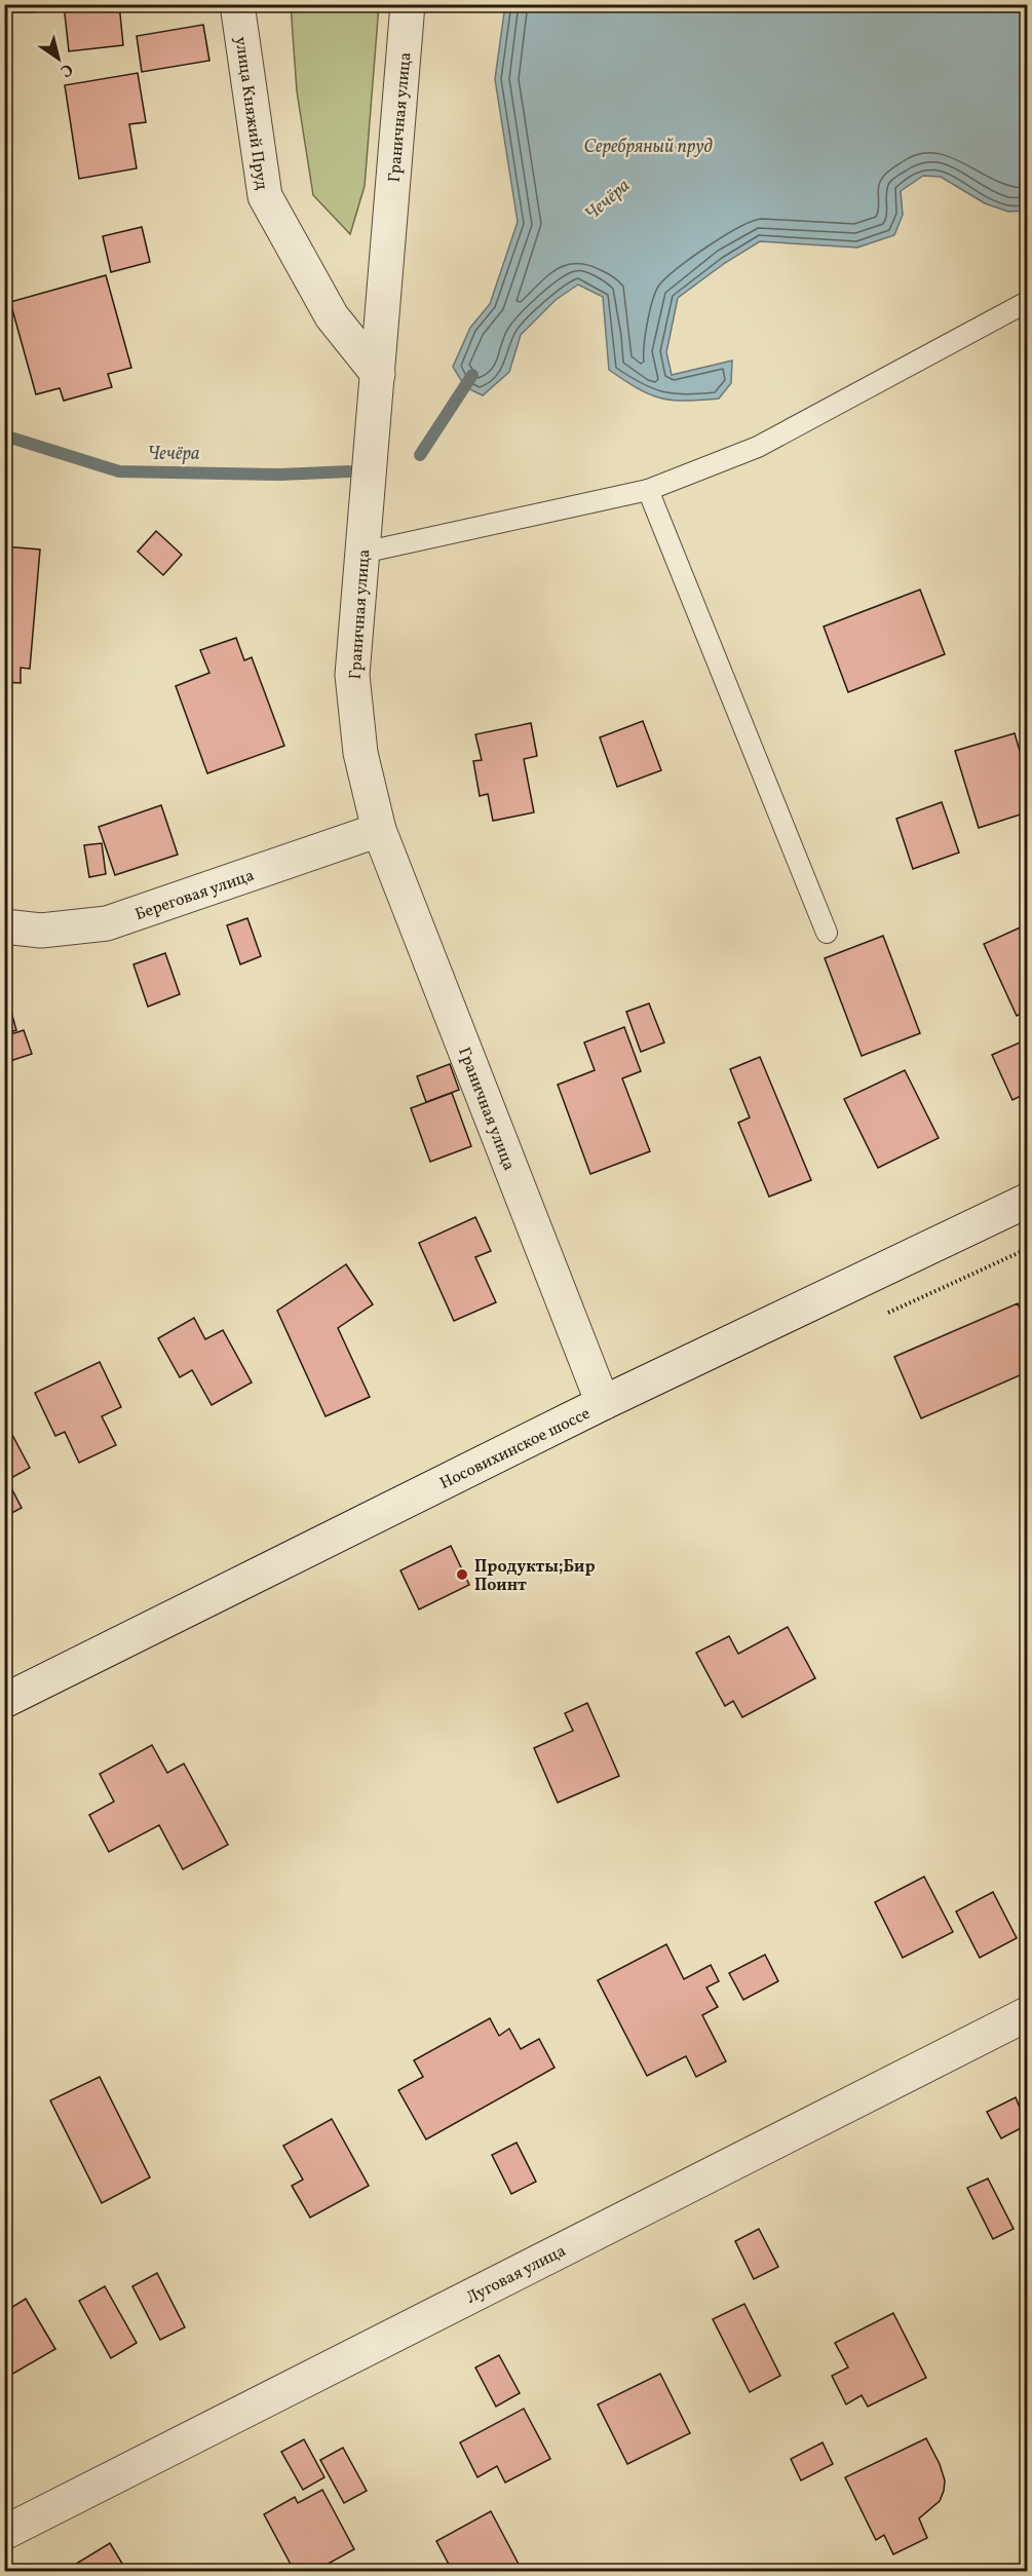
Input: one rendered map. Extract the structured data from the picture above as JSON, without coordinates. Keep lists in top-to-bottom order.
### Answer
{
  "streets": {
    "street": [
      "улица Княжий Пруд",
      "Граничная улица",
      "Береговая улица",
      "Носовихинское шоссе",
      "Луговая улица"
    ]
  },
  "crossings": [
    ["улица Княжий Пруд", "Граничная улица"],
    ["Граничная улица", "Береговая улица"],
    ["Граничная улица", "Носовихинское шоссе"]
  ],
  "water": ["Серебряный пруд", "Чечёра"],
  "places": ["Продукты;Бир Поинт"],
  "north": "bottom right"
}
